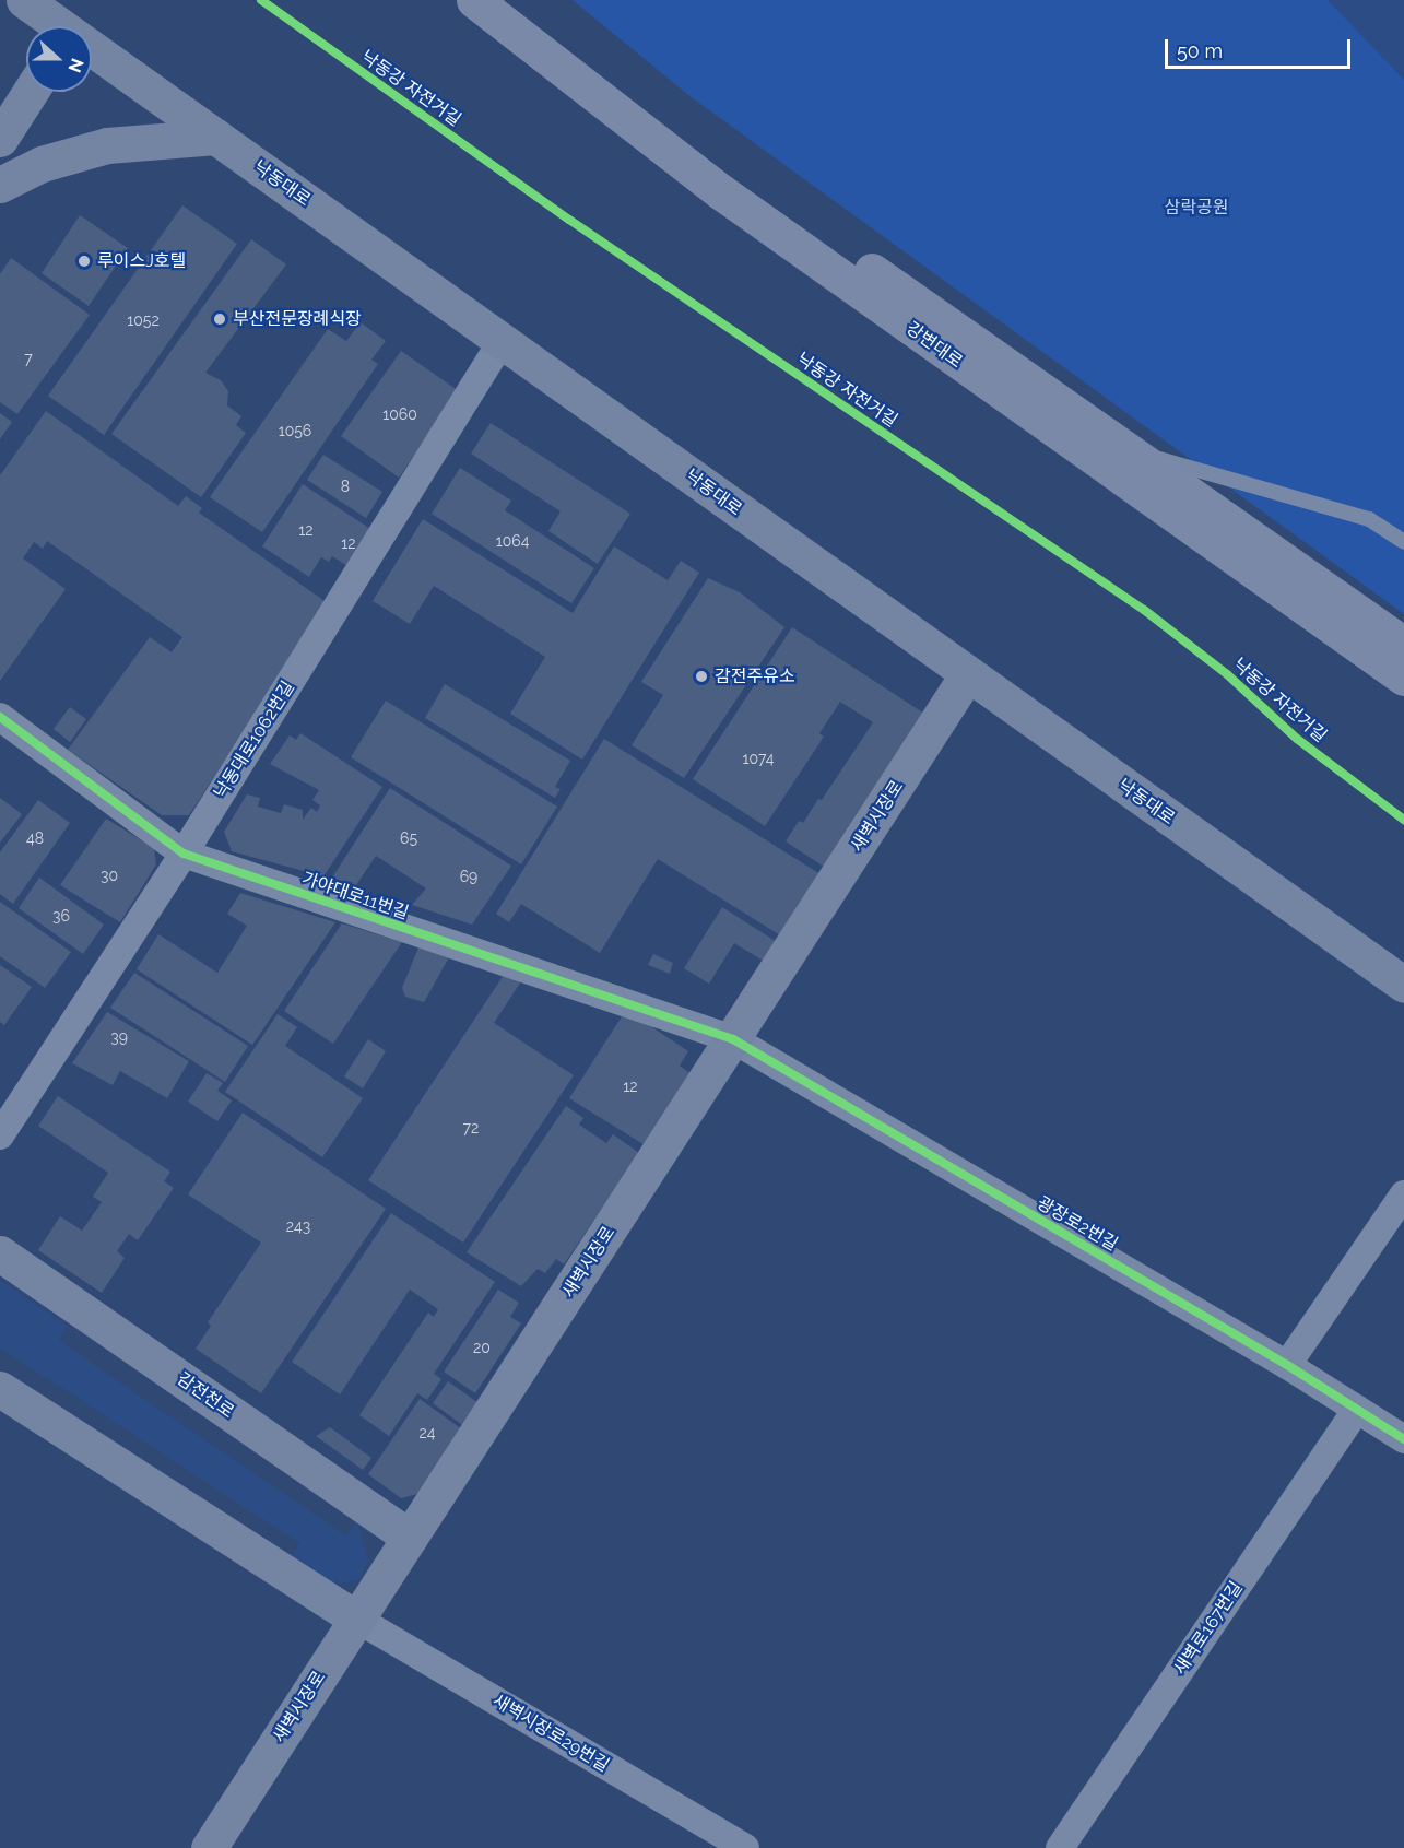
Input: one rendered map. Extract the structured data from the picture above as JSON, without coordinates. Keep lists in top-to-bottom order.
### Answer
{
  "streets": {
    "highway": ["강변대로"],
    "street": [
      "낙동대로",
      "낙동대로1062번길",
      "새벽시장로",
      "가야대로11번길",
      "광장로2번길",
      "감전천로",
      "새벽로167번길",
      "새벽시장로29번길"
    ],
    "cycle path": ["낙동강 자전거길"]
  },
  "crossings": [
    ["낙동대로", "낙동대로1062번길"],
    ["낙동대로", "새벽시장로"],
    ["낙동대로1062번길", "가야대로11번길"],
    ["새벽시장로", "가야대로11번길"],
    ["새벽시장로", "광장로2번길"],
    ["새벽시장로", "감전천로"],
    ["새벽시장로", "새벽시장로29번길"],
    ["가야대로11번길", "광장로2번길"],
    ["광장로2번길", "새벽로167번길"]
  ],
  "parks": ["삼락공원"],
  "places": ["루이스J호텔", "부산전문장례식장", "감전주유소"],
  "house_numbers": [
    "1052",
    "7",
    "1060",
    "1056",
    "8",
    "12",
    "1064",
    "12",
    "1074",
    "48",
    "65",
    "30",
    "69",
    "36",
    "39",
    "12",
    "72",
    "243",
    "20",
    "24"
  ],
  "scale_bar": "50 m",
  "north": "right"
}
